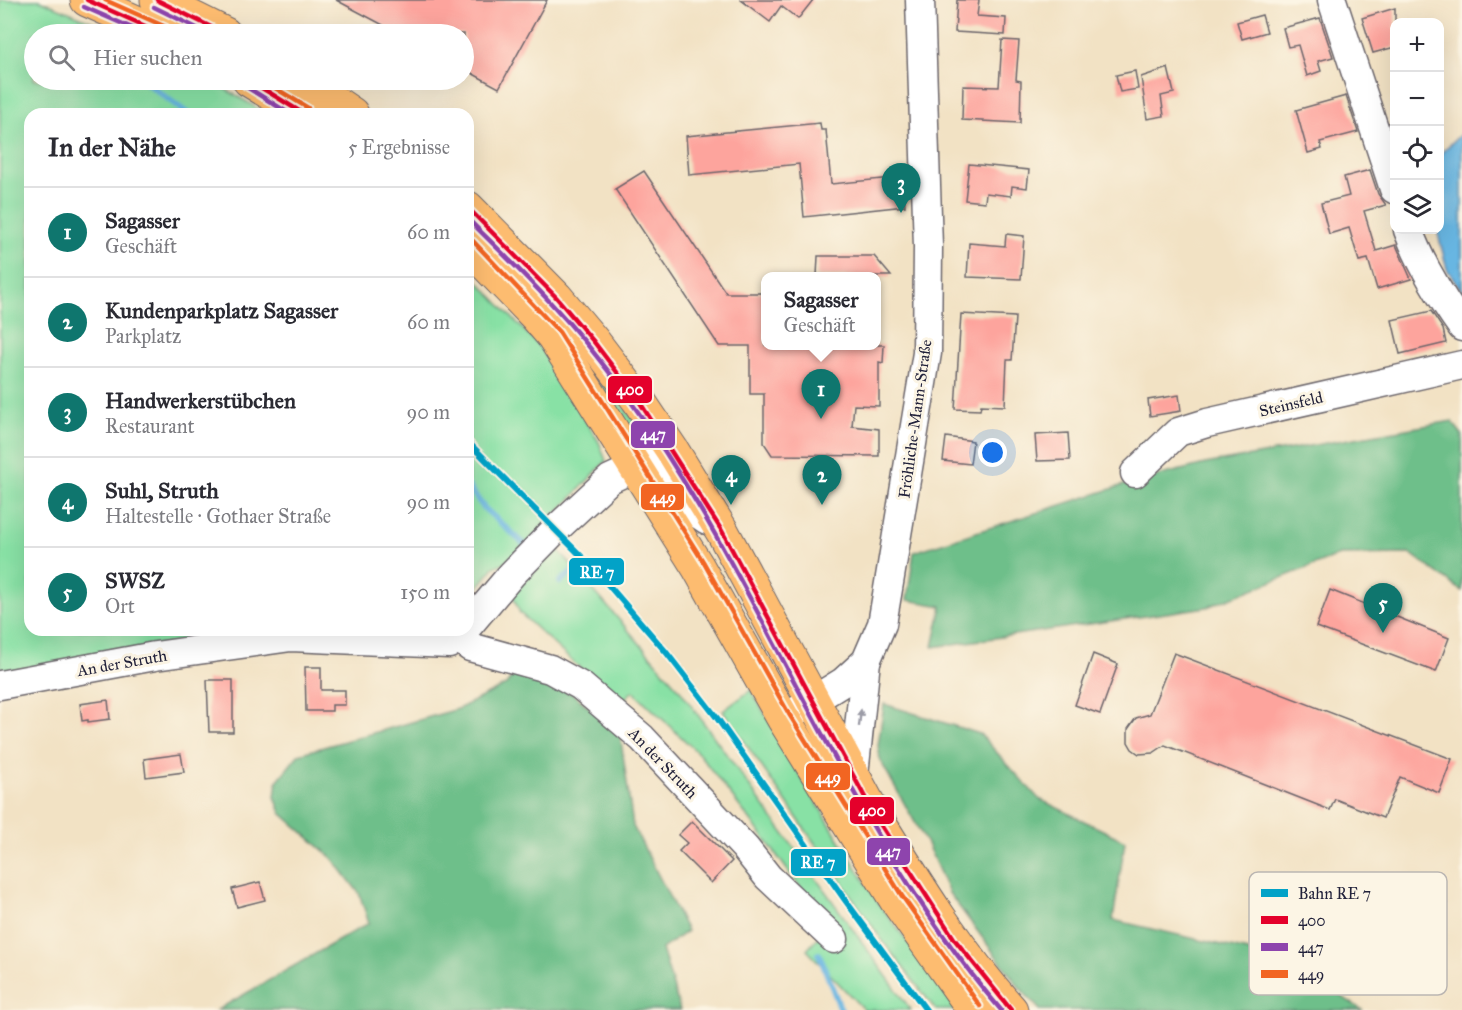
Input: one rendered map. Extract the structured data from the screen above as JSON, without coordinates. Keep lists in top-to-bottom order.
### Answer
{
  "streets": {
    "street": ["Steinsfeld", "Fröhliche-Mann-Straße", "An der Struth"]
  },
  "lines": ["transit line 400", "transit line 449", "transit line 447"],
  "legend": [
    "Bahn RE 7",
    "400",
    "447",
    "449"
  ],
  "page": {
    "map_buttons": ["+", "−"],
    "search": "Hier suchen",
    "heading": ["In der Nähe", "5 Ergebnisse"],
    "pins": [
      "3",
      "1",
      "2",
      "4",
      "5"
    ],
    "list": [
      {
        "mark": "1",
        "name": "Sagasser",
        "note": "Geschäft",
        "value": "60 m"
      },
      {
        "mark": "2",
        "name": "Kundenparkplatz Sagasser",
        "note": "Parkplatz",
        "value": "60 m"
      },
      {
        "mark": "3",
        "name": "Handwerkerstübchen",
        "note": "Restaurant",
        "value": "90 m"
      },
      {
        "mark": "4",
        "name": "Suhl, Struth",
        "note": "Haltestelle · Gothaer Straße",
        "value": "90 m"
      },
      {
        "mark": "5",
        "name": "SWSZ",
        "note": "Ort",
        "value": "150 m"
      }
    ],
    "popup": ["Sagasser", "Geschäft"]
  }
}
